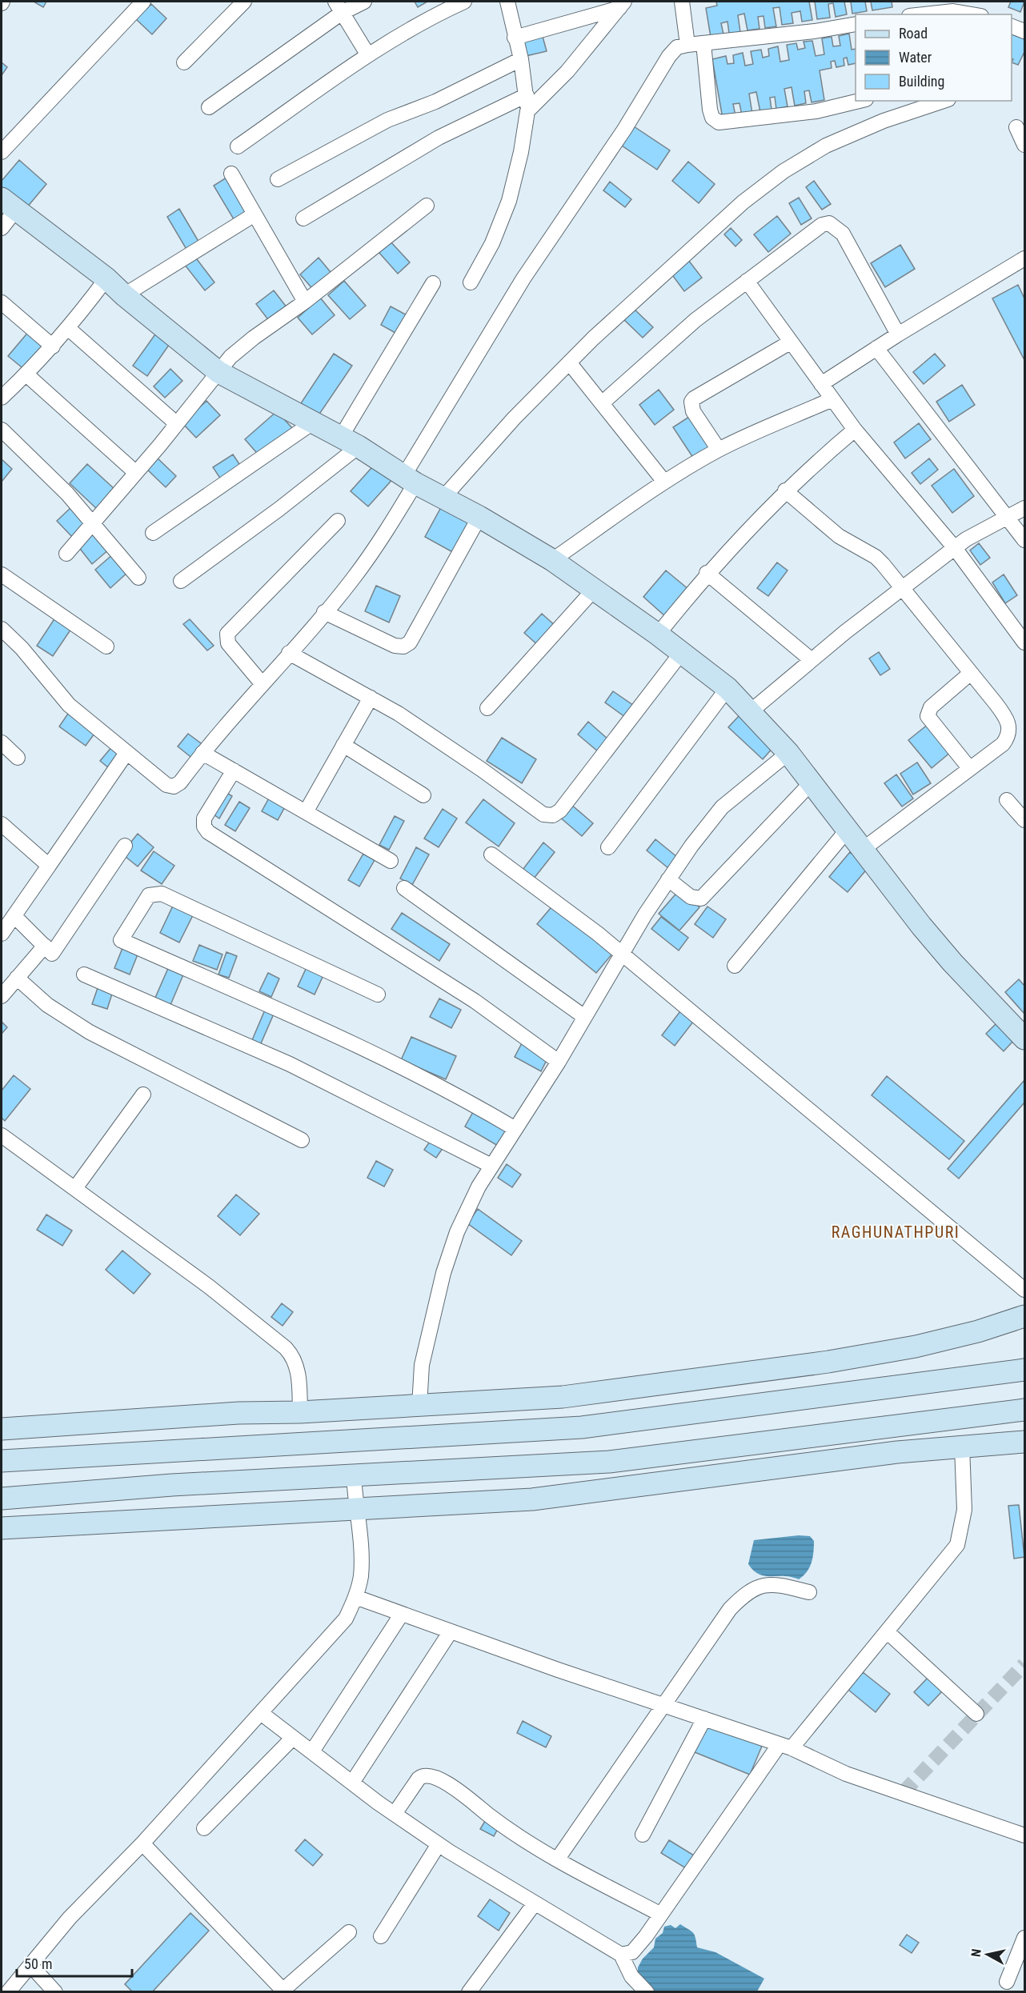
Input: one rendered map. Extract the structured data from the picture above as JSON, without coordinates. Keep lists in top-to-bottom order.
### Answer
{
  "districts": ["RAGHUNATHPURI"],
  "legend": ["Road", "Water", "Building"],
  "scale_bar": "50 m",
  "north": "left"
}
